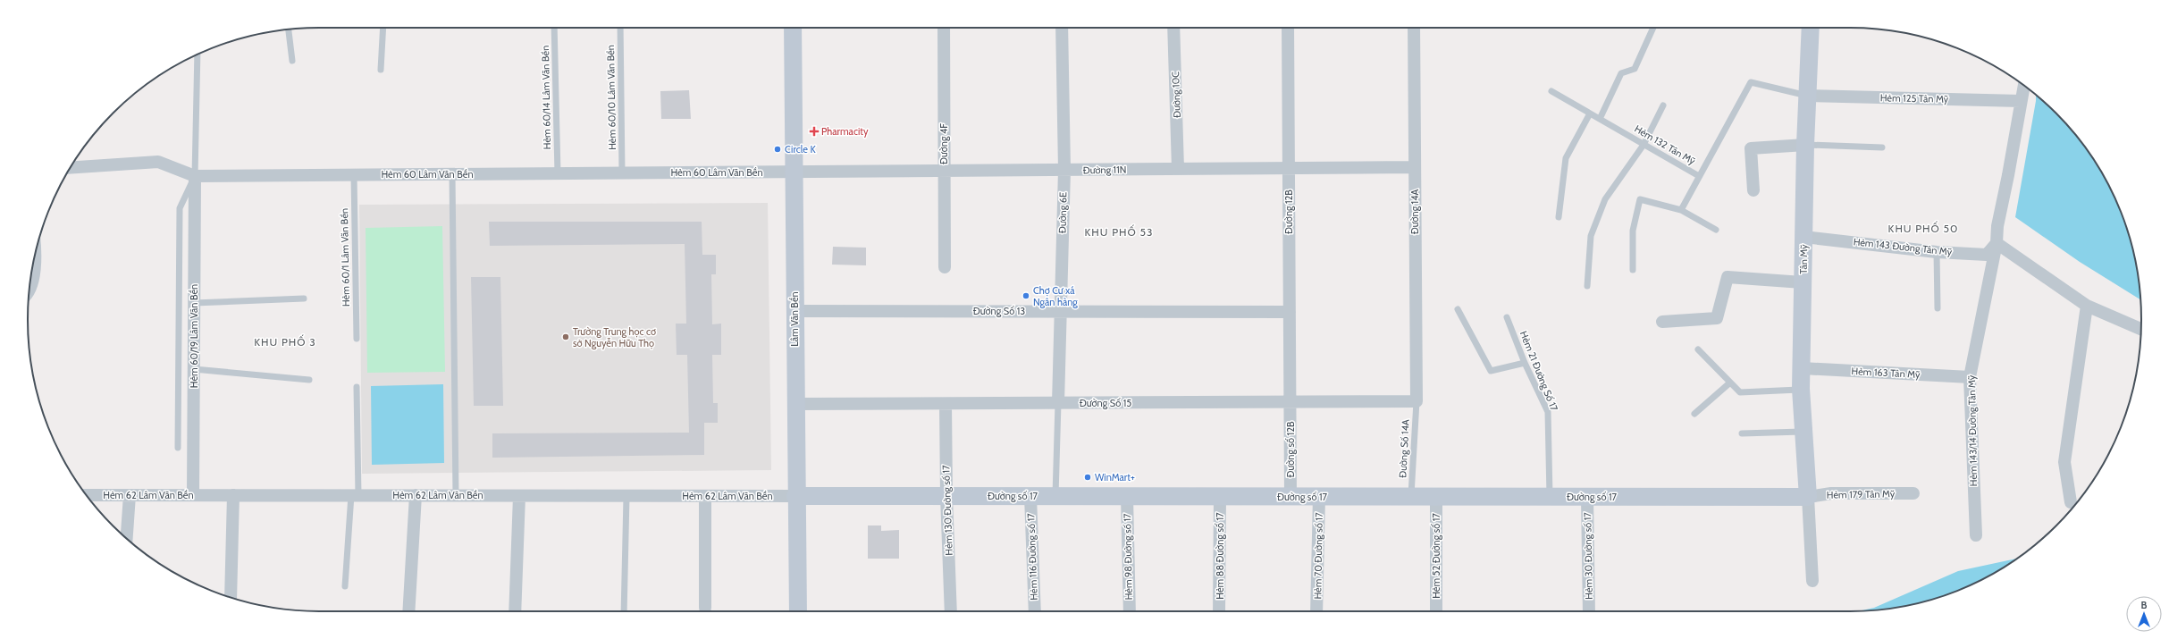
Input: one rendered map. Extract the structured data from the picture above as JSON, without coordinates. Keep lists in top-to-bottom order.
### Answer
{
  "streets": {
    "street": [
      "Đường 10C",
      "Hẻm 125 Tân Mỹ",
      "Đường 4F",
      "Đường 11N",
      "Hẻm 60 Lâm Văn Bền",
      "Đường 12B",
      "Đường 14A",
      "Đường 6E",
      "Hẻm 143 Đường Tân Mỹ",
      "Tân Mỹ",
      "Đường Số 13",
      "Lâm Văn Bền",
      "Hẻm 60/19 Lâm Văn Bền",
      "Hẻm 163 Tân Mỹ",
      "Đường Số 15",
      "Hẻm 143/14 Đường Tân Mỹ",
      "Đường số 12B",
      "Hẻm 179 Tân Mỹ",
      "Hẻm 62 Lâm Văn Bền",
      "Đường số 17",
      "Hẻm 130 Đường số 17",
      "Hẻm 88 Đường số 17",
      "Hẻm 70 Đường số 17",
      "Hẻm 52 Đường số 17",
      "Hẻm 30 Đường số 17",
      "Hẻm 116 Đường số 17",
      "Hẻm 98 Đường số 17"
    ],
    "lane": [
      "Hẻm 60/14 Lâm Văn Bền",
      "Hẻm 60/10 Lâm Văn Bền",
      "Hẻm 132 Tân Mỹ",
      "Hẻm 60/1 Lâm Văn Bền",
      "Hẻm 21 Đường Số 17",
      "Đường Số 14A"
    ]
  },
  "crossings": [
    ["Đường 10C", "Đường 11N"],
    ["Hẻm 60/14 Lâm Văn Bền", "Hẻm 60 Lâm Văn Bền"],
    ["Hẻm 60/10 Lâm Văn Bền", "Hẻm 60 Lâm Văn Bền"],
    ["Hẻm 125 Tân Mỹ", "Hẻm 132 Tân Mỹ"],
    ["Hẻm 125 Tân Mỹ", "Tân Mỹ"],
    ["Hẻm 125 Tân Mỹ", "Hẻm 143/14 Đường Tân Mỹ"],
    ["Đường 4F", "Đường 11N"],
    ["Hẻm 132 Tân Mỹ", "Tân Mỹ"],
    ["Đường 11N", "Hẻm 60 Lâm Văn Bền"],
    ["Đường 11N", "Đường 12B"],
    ["Đường 11N", "Đường 14A"],
    ["Đường 11N", "Đường 6E"],
    ["Đường 11N", "Lâm Văn Bền"],
    ["Hẻm 60 Lâm Văn Bền", "Hẻm 60/1 Lâm Văn Bền"],
    ["Hẻm 60 Lâm Văn Bền", "Lâm Văn Bền"],
    ["Hẻm 60 Lâm Văn Bền", "Hẻm 60/19 Lâm Văn Bền"],
    ["Đường 12B", "Đường Số 13"],
    ["Đường 12B", "Đường Số 15"],
    ["Đường 12B", "Đường số 12B"],
    ["Đường 14A", "Đường Số 15"],
    ["Đường 14A", "Đường Số 14A"],
    ["Đường 6E", "Đường Số 13"],
    ["Đường 6E", "Đường Số 15"],
    ["Hẻm 143 Đường Tân Mỹ", "Tân Mỹ"],
    ["Hẻm 143 Đường Tân Mỹ", "Hẻm 143/14 Đường Tân Mỹ"],
    ["Tân Mỹ", "Hẻm 163 Tân Mỹ"],
    ["Tân Mỹ", "Hẻm 179 Tân Mỹ"],
    ["Tân Mỹ", "Đường số 17"],
    ["Đường Số 13", "Lâm Văn Bền"],
    ["Lâm Văn Bền", "Đường Số 15"],
    ["Lâm Văn Bền", "Hẻm 62 Lâm Văn Bền"],
    ["Lâm Văn Bền", "Đường số 17"],
    ["Hẻm 60/19 Lâm Văn Bền", "Hẻm 62 Lâm Văn Bền"],
    ["Hẻm 21 Đường Số 17", "Đường số 17"],
    ["Hẻm 163 Tân Mỹ", "Hẻm 143/14 Đường Tân Mỹ"],
    ["Đường Số 15", "Đường Số 14A"],
    ["Đường Số 15", "Đường số 12B"],
    ["Đường Số 15", "Hẻm 130 Đường số 17"],
    ["Đường Số 14A", "Đường số 17"],
    ["Đường số 12B", "Đường số 17"],
    ["Hẻm 179 Tân Mỹ", "Đường số 17"],
    ["Hẻm 62 Lâm Văn Bền", "Đường số 17"],
    ["Đường số 17", "Hẻm 130 Đường số 17"],
    ["Đường số 17", "Hẻm 88 Đường số 17"],
    ["Đường số 17", "Hẻm 70 Đường số 17"],
    ["Đường số 17", "Hẻm 52 Đường số 17"],
    ["Đường số 17", "Hẻm 30 Đường số 17"],
    ["Đường số 17", "Hẻm 116 Đường số 17"],
    ["Đường số 17", "Hẻm 98 Đường số 17"]
  ],
  "districts": ["KHU PHỐ 50", "KHU PHỐ 53", "KHU PHỐ 3"],
  "places": {
    "health": ["Pharmacity"],
    "other": [
      "Circle K",
      "Chợ Cư xá Ngân hàng",
      "Trường Trung học cơ sở Nguyễn Hữu Thọ",
      "WinMart+"
    ]
  },
  "north": "top"
}
